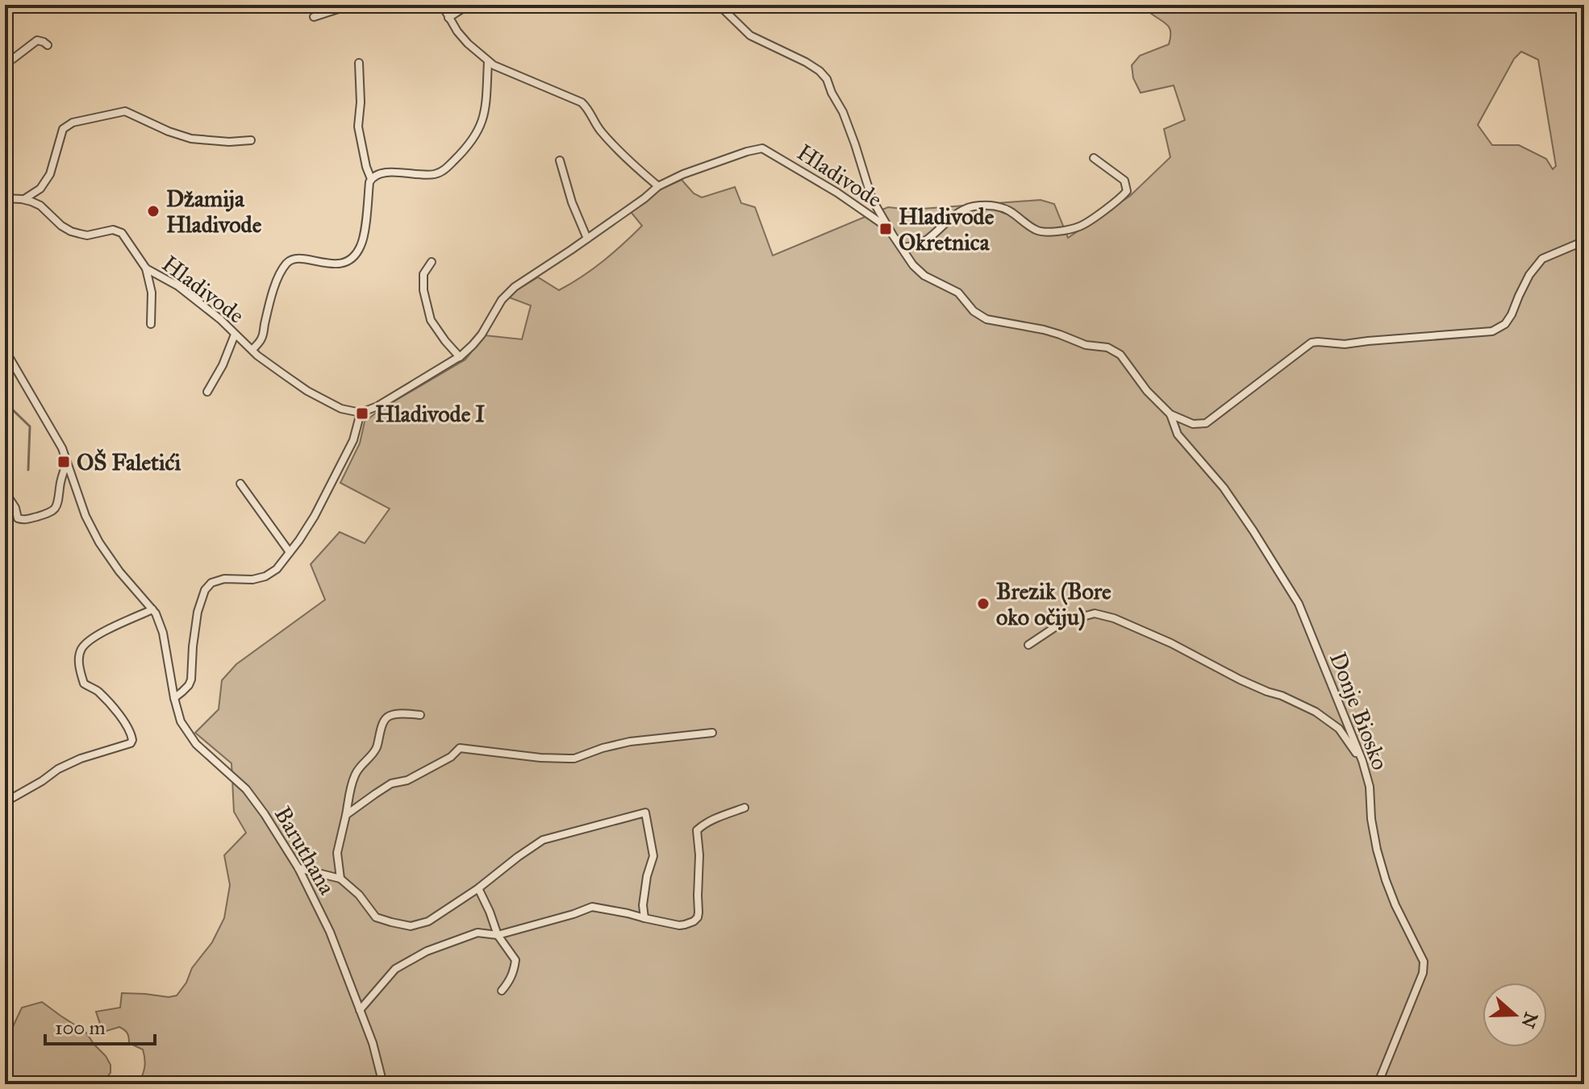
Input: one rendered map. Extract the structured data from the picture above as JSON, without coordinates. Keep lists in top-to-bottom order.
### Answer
{
  "streets": {
    "street": ["Hladivode", "Donje Biosko", "Baruthana"]
  },
  "crossings": [
    ["Hladivode", "Donje Biosko"]
  ],
  "places": {
    "other": ["Džamija Hladivode", "Brezik (Bore oko očiju)"],
    "transit": ["Hladivode Okretnica", "Hladivode I", "OŠ Faletići"]
  },
  "scale_bar": "100 m",
  "north": "right"
}
